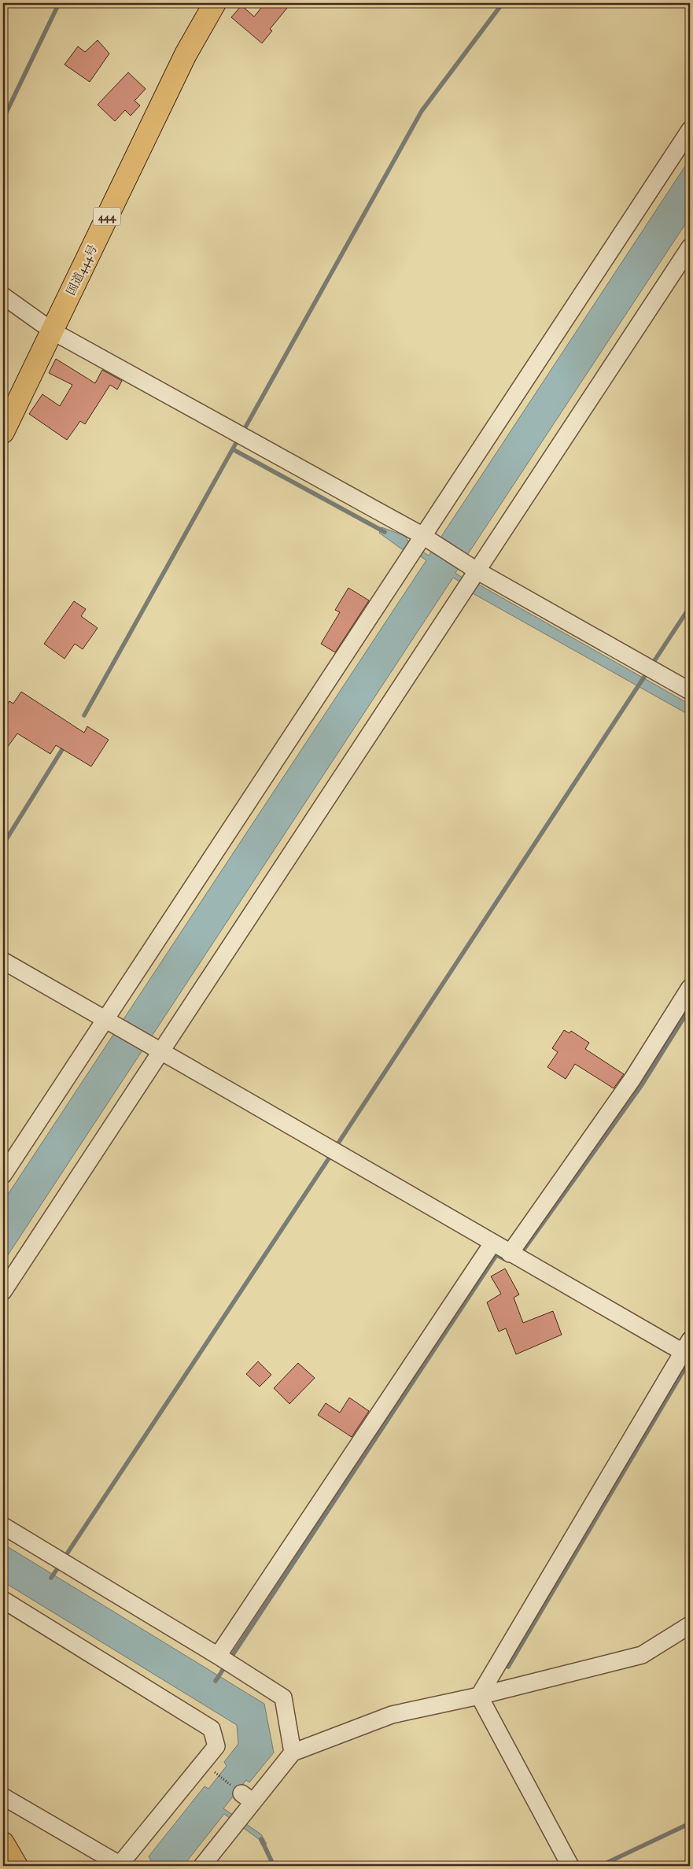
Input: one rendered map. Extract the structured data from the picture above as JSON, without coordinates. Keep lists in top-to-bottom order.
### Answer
{
  "streets": {
    "highway": ["444", "国道444号"]
  }
}
